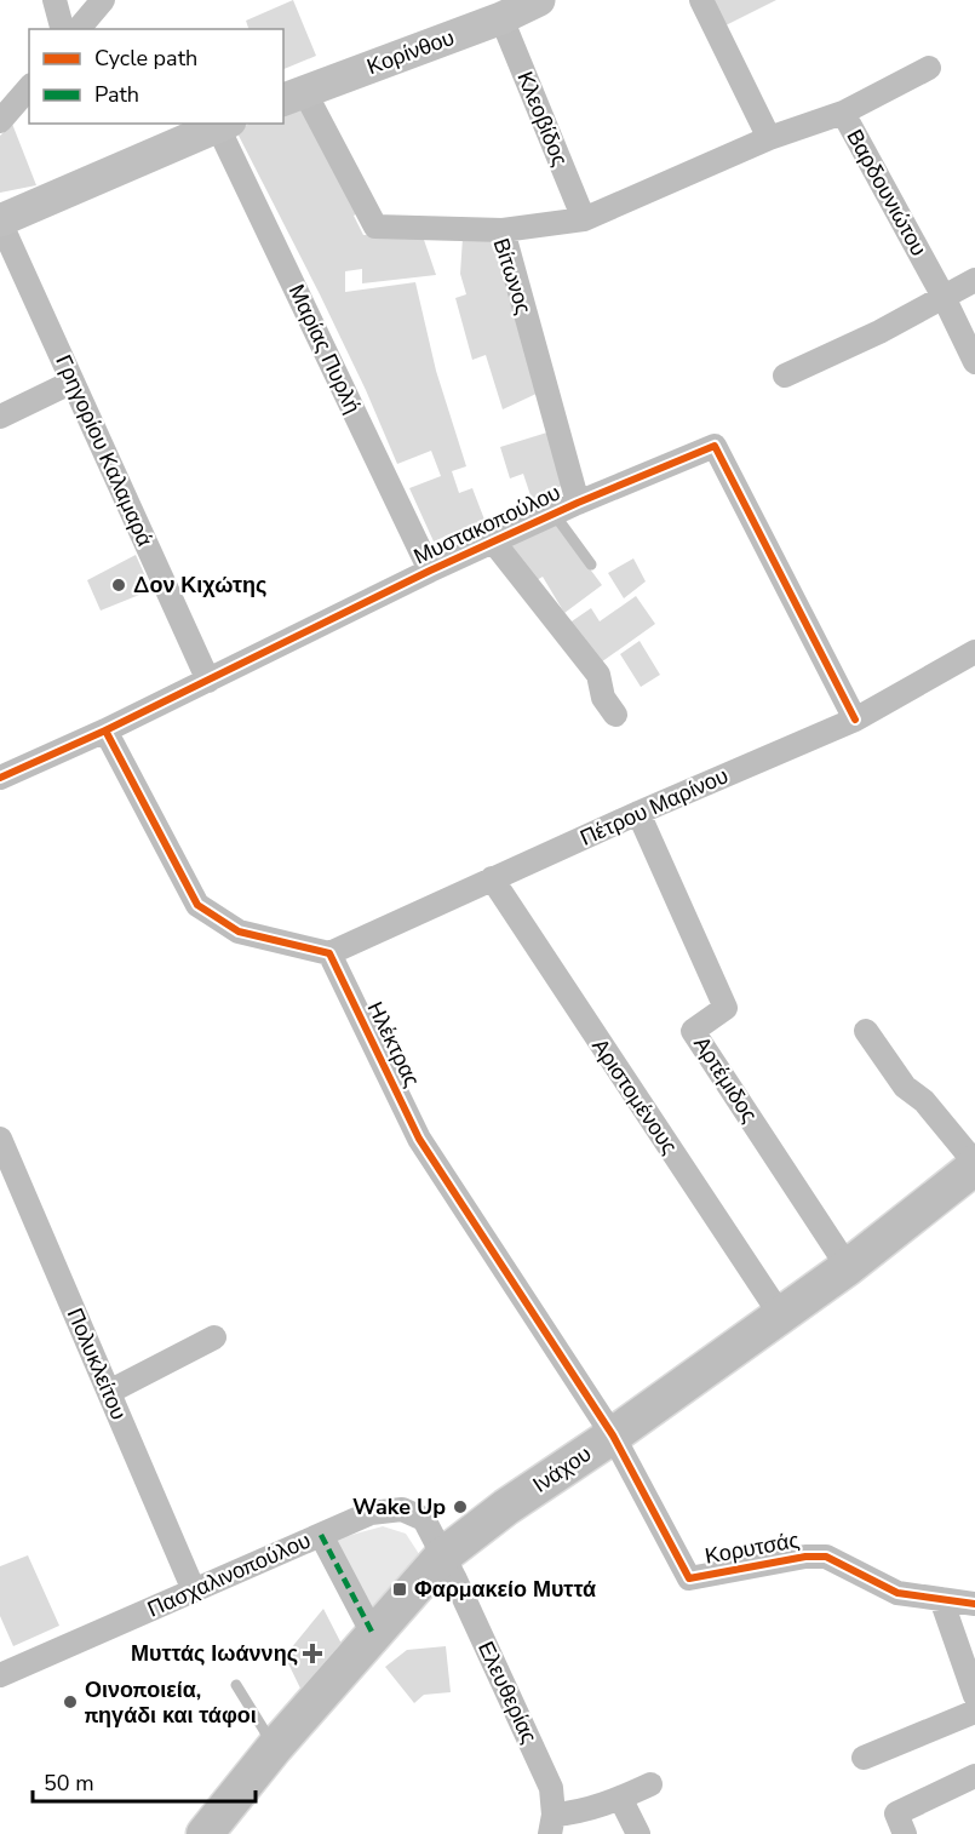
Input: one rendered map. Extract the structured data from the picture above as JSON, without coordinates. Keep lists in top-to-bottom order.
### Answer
{
  "streets": {
    "main road": ["Κορίνθου", "Ινάχου"],
    "street": [
      "Κλεοβίδος",
      "Βαρδουνιώτου",
      "Βίτωνος",
      "Μαρίας Πυρλή",
      "Γρηγορίου Καλαμαρά",
      "Μυστακοπούλου",
      "Πέτρου Μαρίνου",
      "Ηλέκτρας",
      "Αρτέμιδος",
      "Αριστομένους",
      "Πολυκλείτου",
      "Κορυτσάς",
      "Πασχαλινοπούλου",
      "Ελευθερίας"
    ]
  },
  "crossings": [
    ["Κορίνθου", "Κλεοβίδος"],
    ["Κορίνθου", "Βίτωνος"],
    ["Βίτωνος", "Μυστακοπούλου"],
    ["Μαρίας Πυρλή", "Μυστακοπούλου"],
    ["Γρηγορίου Καλαμαρά", "Μυστακοπούλου"],
    ["Μυστακοπούλου", "Πέτρου Μαρίνου"],
    ["Πέτρου Μαρίνου", "Ηλέκτρας"],
    ["Πέτρου Μαρίνου", "Αρτέμιδος"],
    ["Πέτρου Μαρίνου", "Αριστομένους"],
    ["Ηλέκτρας", "Ινάχου"],
    ["Ηλέκτρας", "Κορυτσάς"],
    ["Αρτέμιδος", "Ινάχου"],
    ["Αριστομένους", "Ινάχου"],
    ["Πολυκλείτου", "Πασχαλινοπούλου"],
    ["Ινάχου", "Κορυτσάς"],
    ["Ινάχου", "Πασχαλινοπούλου"],
    ["Ινάχου", "Ελευθερίας"],
    ["Πασχαλινοπούλου", "Ελευθερίας"]
  ],
  "places": {
    "other": ["Δον Κιχώτης", "Wake Up", "Οινοποιεία, πηγάδι και τάφοι"],
    "transit": ["Φαρμακείο Μυττά"],
    "health": ["Μυττάς Ιωάννης"]
  },
  "legend": ["Cycle path", "Path"],
  "scale_bar": "50 m"
}
